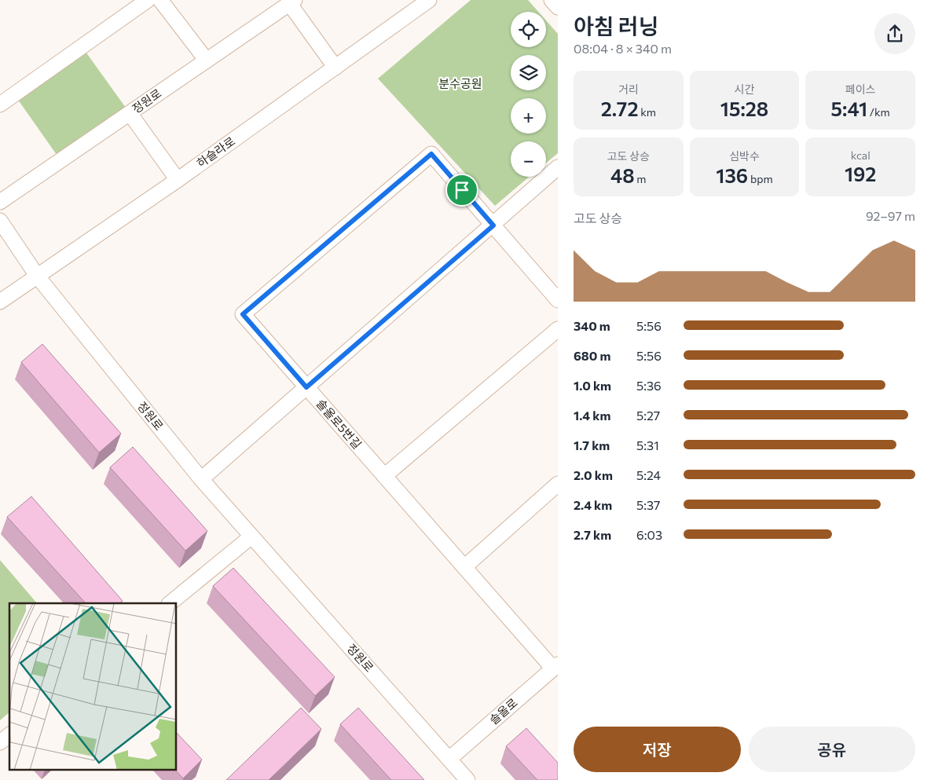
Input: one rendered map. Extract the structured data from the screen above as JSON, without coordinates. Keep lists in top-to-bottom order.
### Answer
{
  "streets": {
    "street": [
      "정원로",
      "하슬라로",
      "솔올로5번길",
      "솔올로"
    ]
  },
  "crossings": [
    ["정원로", "하슬라로"],
    ["정원로", "솔올로"],
    ["솔올로5번길", "솔올로"]
  ],
  "parks": ["분수공원"],
  "page": {
    "heading": ["아침 러닝", "08:04 · 8 × 340 m"],
    "map_buttons": ["+", "−"],
    "stats": [
      ["거리", "2.72 km"],
      ["시간", "15:28"],
      ["페이스", "5:41 /km"],
      ["고도 상승", "48 m"],
      ["심박수", "136 bpm"],
      ["kcal", "192"]
    ],
    "chart": ["고도 상승", "92–97 m"],
    "list": [
      {
        "name": "340 m",
        "note": "5:56"
      },
      {
        "name": "680 m",
        "note": "5:56"
      },
      {
        "name": "1.0 km",
        "note": "5:36"
      },
      {
        "name": "1.4 km",
        "note": "5:27"
      },
      {
        "name": "1.7 km",
        "note": "5:31"
      },
      {
        "name": "2.0 km",
        "note": "5:24"
      },
      {
        "name": "2.4 km",
        "note": "5:37"
      },
      {
        "name": "2.7 km",
        "note": "6:03"
      }
    ],
    "buttons": ["저장", "공유"]
  }
}
